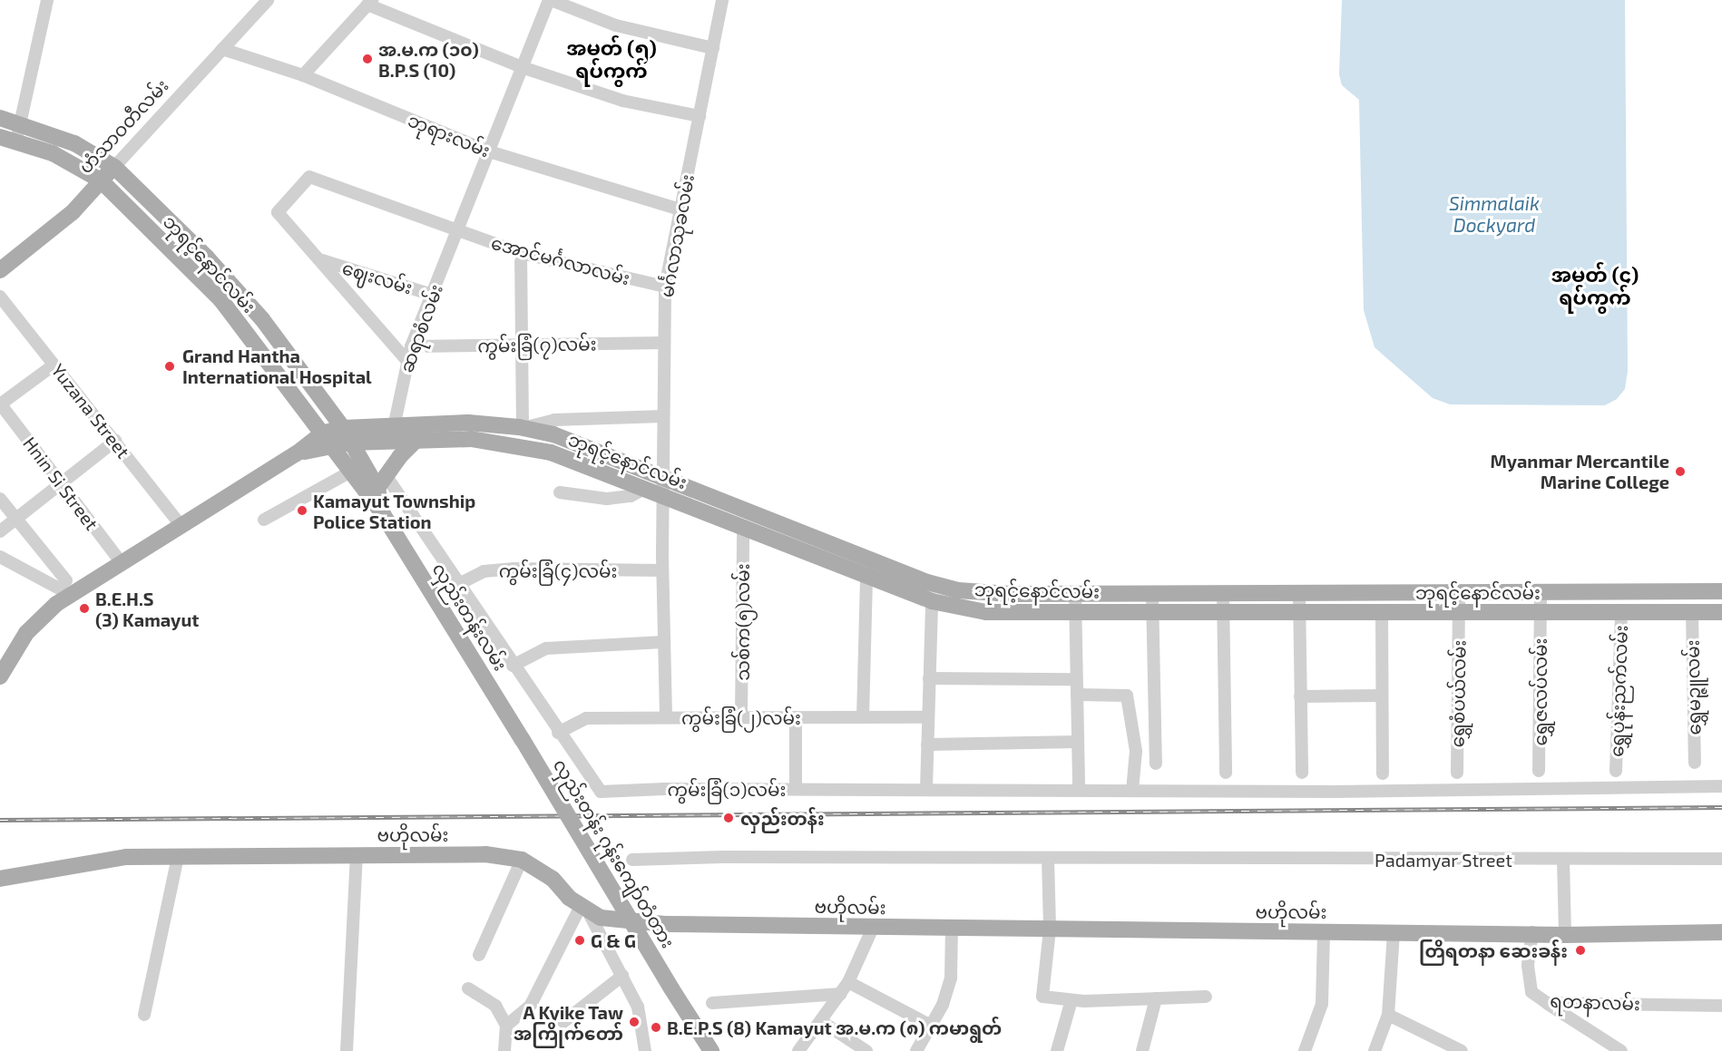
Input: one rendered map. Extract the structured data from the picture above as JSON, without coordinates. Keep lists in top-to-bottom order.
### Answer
{
  "streets": {
    "main road": [
      "ဟံသာဝတီလမ်း",
      "ဘုရင့်နောင်လမ်း",
      "လှည်းတန်းလမ်း",
      "ဗဟိုလမ်း",
      "လှည်းတန်း ဂုန်းကျော်တံတား"
    ],
    "street": [
      "ဘုရားလမ်း",
      "မင်္ဂလာသုခလမ်း",
      "အောင်မင်္ဂလာလမ်း",
      "ဈေးလမ်း",
      "ဆရာစံလမ်း",
      "ကွမ်းခြံ(၇)လမ်း",
      "Yuzana Street",
      "Hnin Si Street",
      "ကွမ်းခြံ(၄)လမ်း",
      "သစ်က(၅)လမ်း",
      "ရွှေမဉ္ဇူလမ်း",
      "ရွှေပုန်းညက်လမ်း",
      "ရွှေဇလပ်လမ်း",
      "ရွှေစံပယ်လမ်း",
      "ကွမ်းခြံ(၂)လမ်း",
      "ကွမ်းခြံ(၁)လမ်း",
      "Padamyar Street",
      "ရတနာလမ်း"
    ]
  },
  "crossings": [
    ["ဟံသာဝတီလမ်း", "ဘုရားလမ်း"],
    ["ဟံသာဝတီလမ်း", "ဘုရင့်နောင်လမ်း"],
    ["ဟံသာဝတီလမ်း", "လှည်းတန်းလမ်း"],
    ["ဘုရားလမ်း", "မင်္ဂလာသုခလမ်း"],
    ["ဘုရားလမ်း", "ဆရာစံလမ်း"],
    ["မင်္ဂလာသုခလမ်း", "အောင်မင်္ဂလာလမ်း"],
    ["မင်္ဂလာသုခလမ်း", "ဘုရင့်နောင်လမ်း"],
    ["မင်္ဂလာသုခလမ်း", "ကွမ်းခြံ(၇)လမ်း"],
    ["မင်္ဂလာသုခလမ်း", "ကွမ်းခြံ(၄)လမ်း"],
    ["မင်္ဂလာသုခလမ်း", "ကွမ်းခြံ(၂)လမ်း"],
    ["အောင်မင်္ဂလာလမ်း", "ဈေးလမ်း"],
    ["အောင်မင်္ဂလာလမ်း", "ဆရာစံလမ်း"],
    ["ဘုရင့်နောင်လမ်း", "ဆရာစံလမ်း"],
    ["ဘုရင့်နောင်လမ်း", "လှည်းတန်းလမ်း"],
    ["ဘုရင့်နောင်လမ်း", "သစ်က(၅)လမ်း"],
    ["ဘုရင့်နောင်လမ်း", "ရွှေမဉ္ဇူလမ်း"],
    ["ဘုရင့်နောင်လမ်း", "ရွှေပုန်းညက်လမ်း"],
    ["ဘုရင့်နောင်လမ်း", "ရွှေဇလပ်လမ်း"],
    ["ဘုရင့်နောင်လမ်း", "ရွှေစံပယ်လမ်း"],
    ["ဈေးလမ်း", "ဆရာစံလမ်း"],
    ["ဆရာစံလမ်း", "ကွမ်းခြံ(၇)လမ်း"],
    ["လှည်းတန်းလမ်း", "လှည်းတန်း ဂုန်းကျော်တံတား"],
    ["သစ်က(၅)လမ်း", "ကွမ်းခြံ(၂)လမ်း"],
    ["ကွမ်းခြံ(၂)လမ်း", "ကွမ်းခြံ(၁)လမ်း"],
    ["ဗဟိုလမ်း", "ရတနာလမ်း"]
  ],
  "districts": ["အမှတ် (၅) ရပ်ကွက်", "အမှတ် (၄) ရပ်ကွက်"],
  "water": ["Simmalaik Dockyard"],
  "places": [
    "အ.မ.က (၁၀) B.P.S (10)",
    "Grand Hantha International Hospital",
    "Myanmar Mercantile Marine College",
    "Kamayut Township Police Station",
    "B.E.H.S (3) Kamayut",
    "လှည်းတန်း",
    "G & G",
    "တြိရတနာ ဆေးခန်း",
    "A Kyike Taw အကြိုက်တော်",
    "B.E.P.S (8) Kamayut အ.မ.က (၈) ကမာရွတ်"
  ]
}
